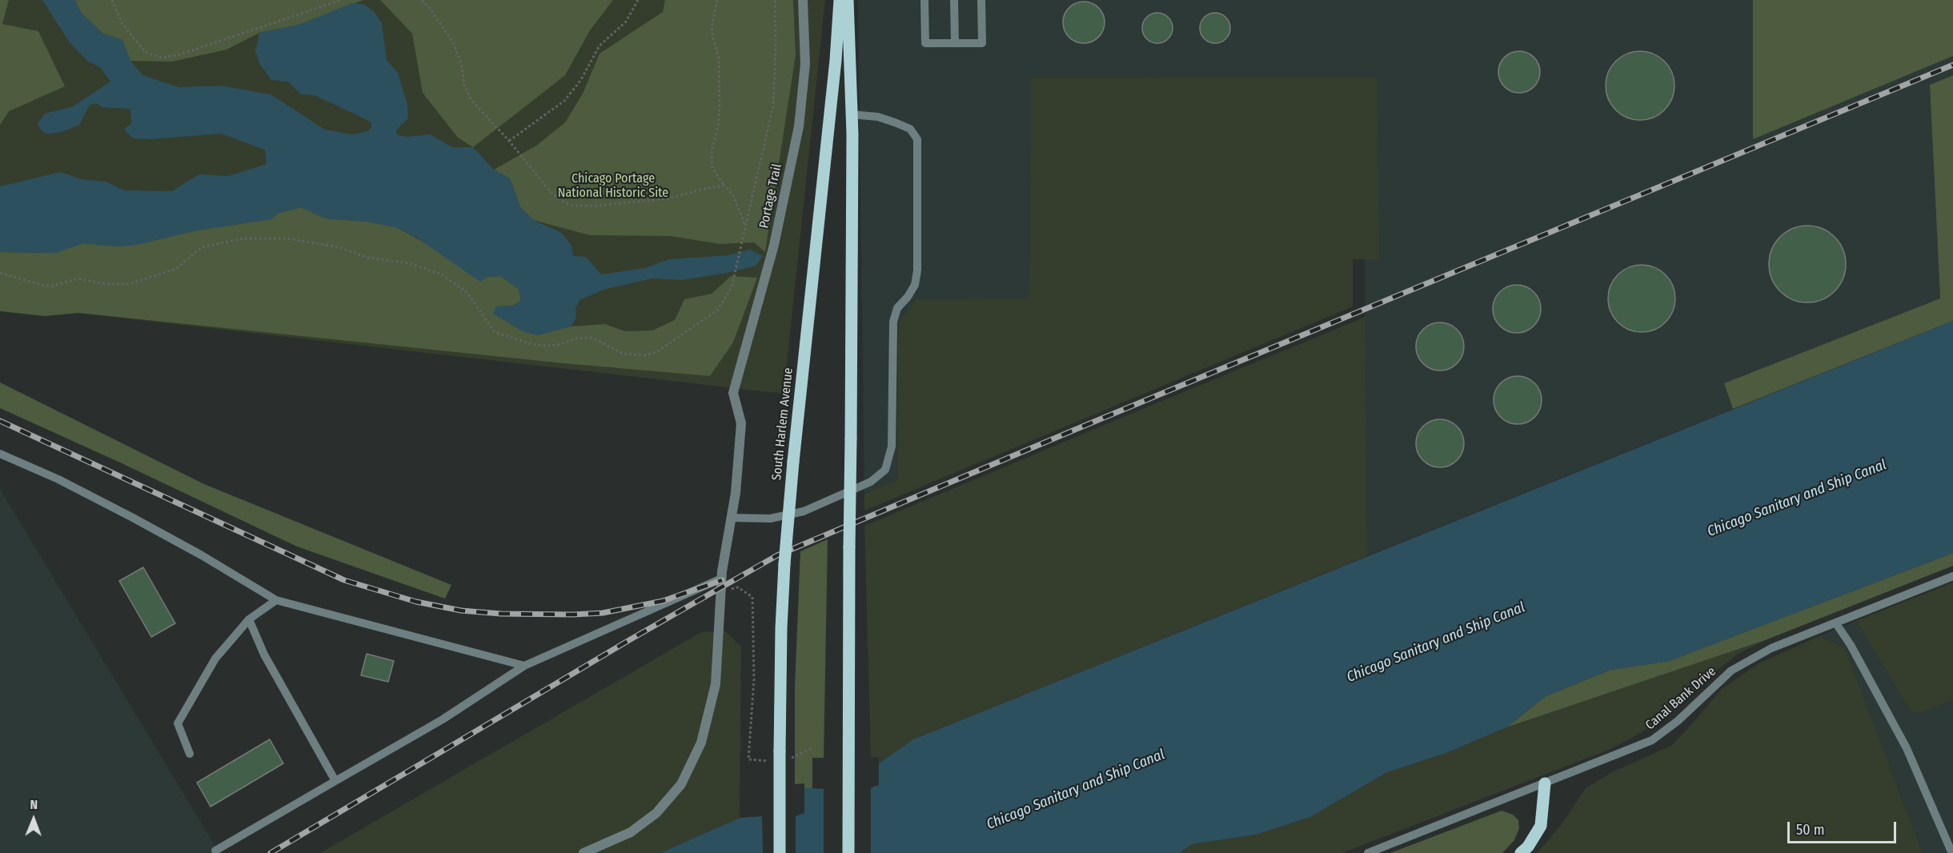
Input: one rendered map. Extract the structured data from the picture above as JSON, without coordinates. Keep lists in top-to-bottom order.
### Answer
{
  "streets": {
    "main road": ["South Harlem Avenue"],
    "street": ["Portage Trail"],
    "lane": ["Canal Bank Drive"]
  },
  "water": ["Chicago Sanitary and Ship Canal"],
  "parks": ["Chicago Portage National Historic Site"],
  "scale_bar": "50 m",
  "north": "top"
}
